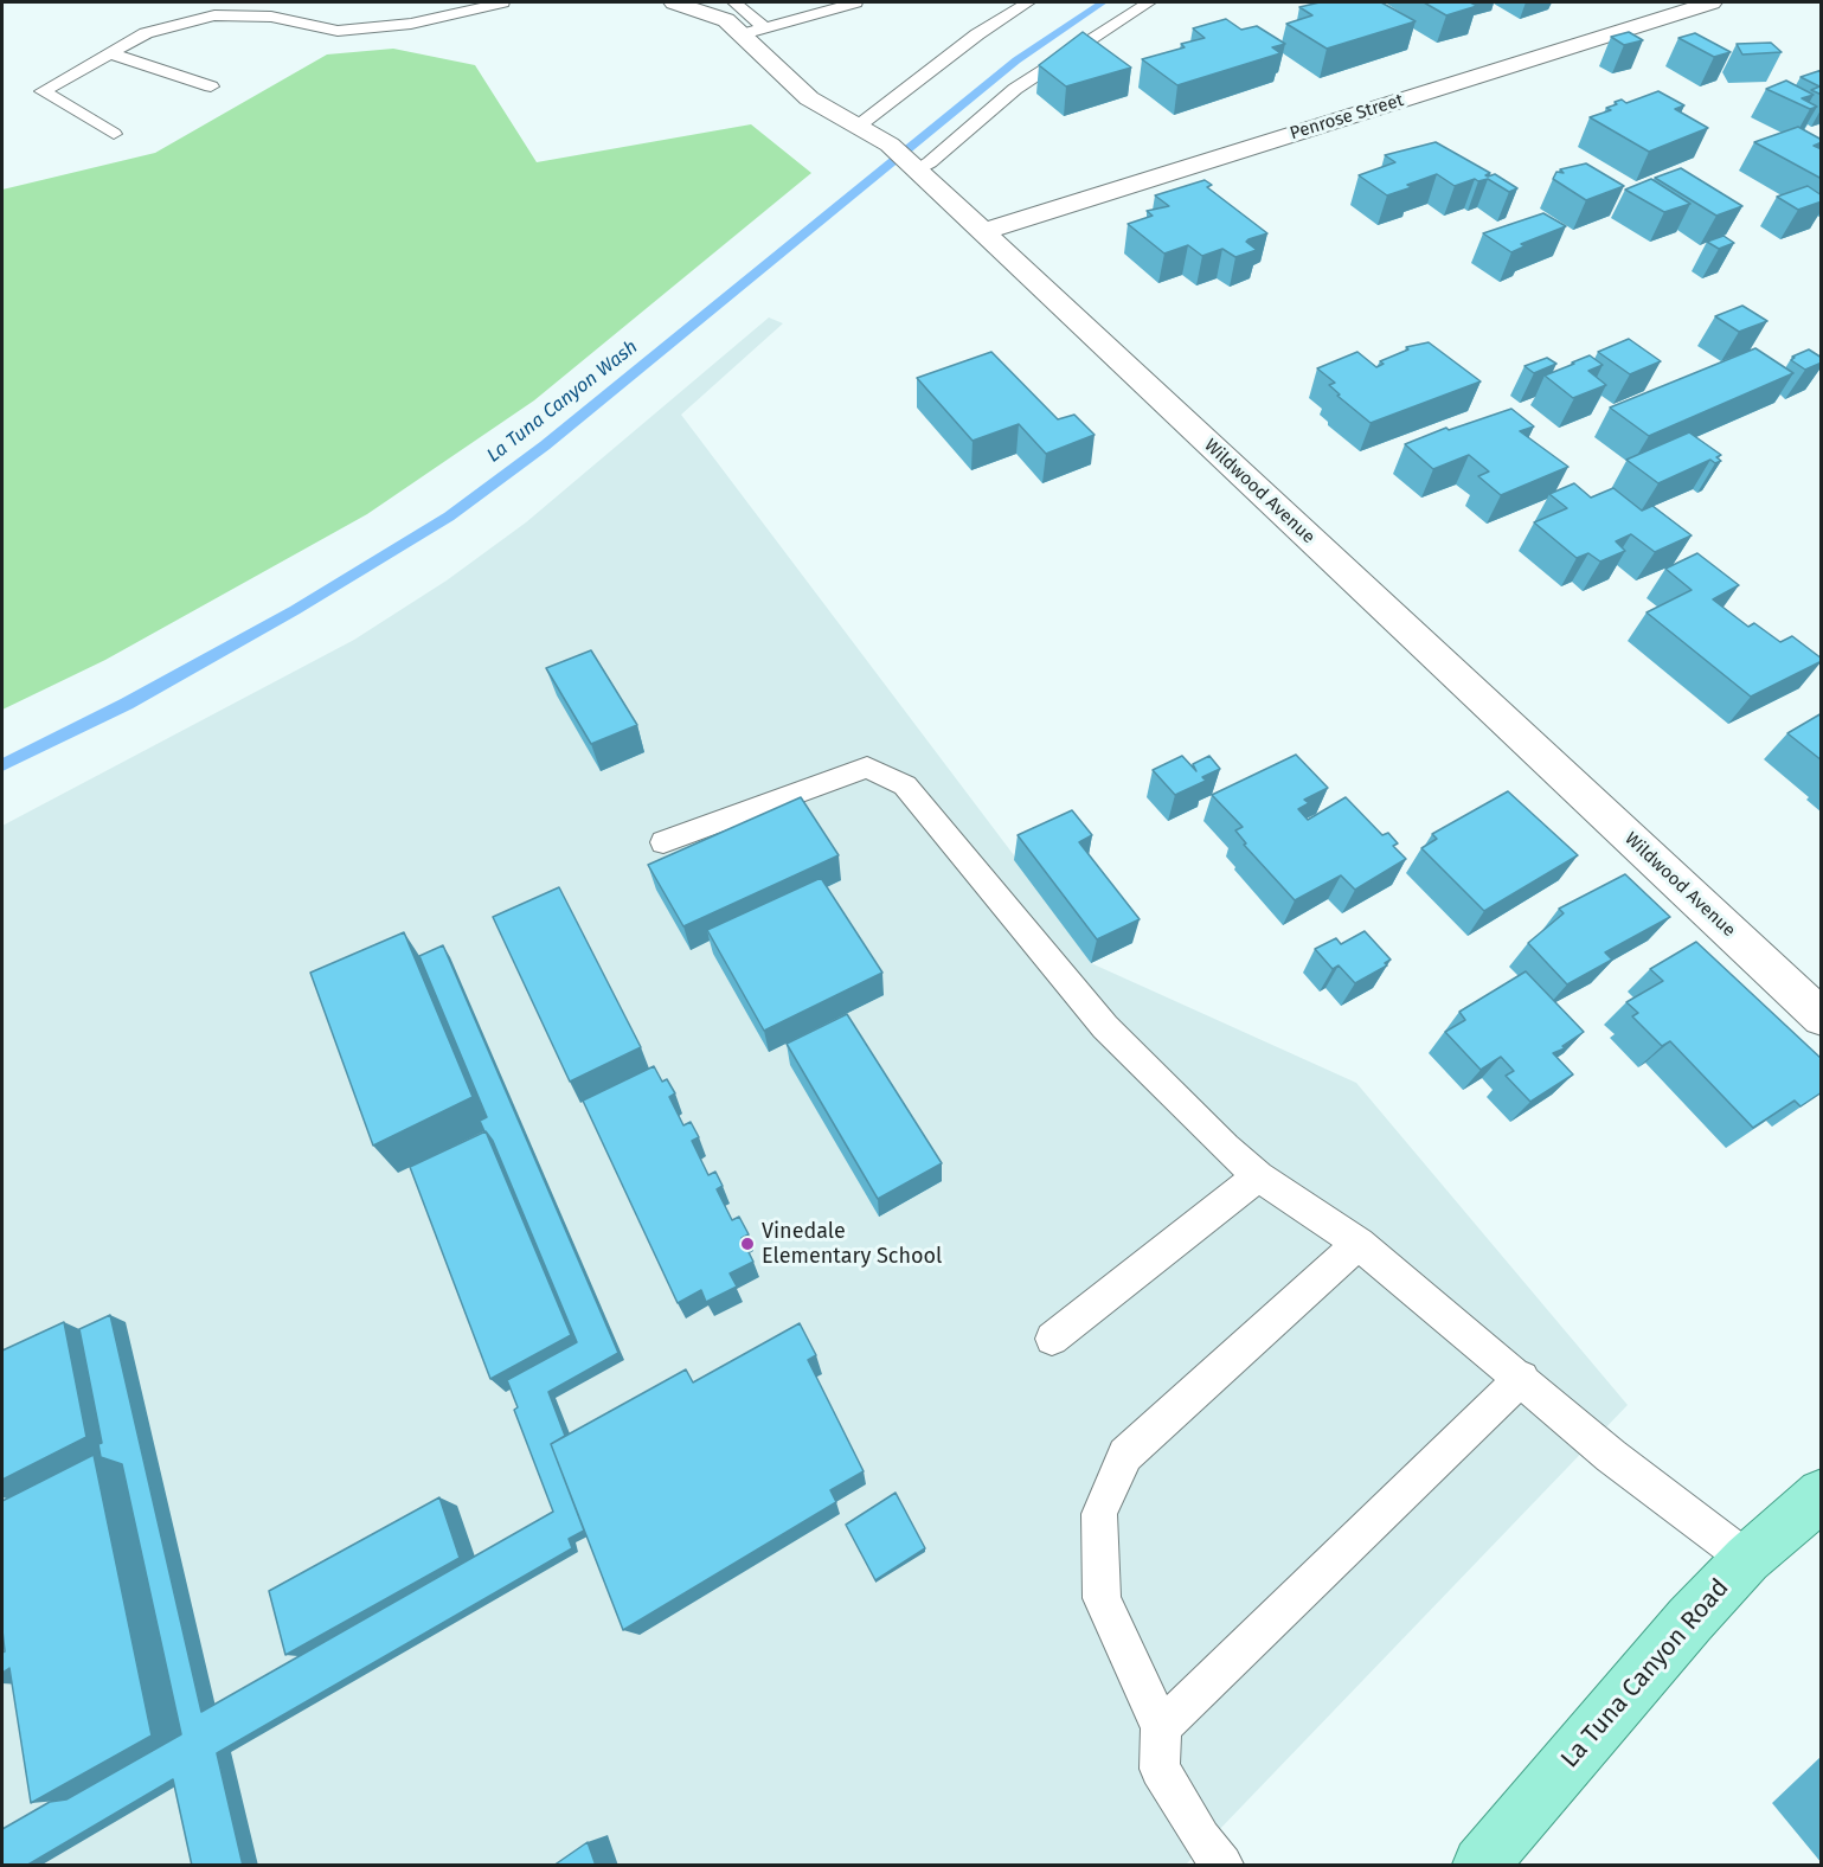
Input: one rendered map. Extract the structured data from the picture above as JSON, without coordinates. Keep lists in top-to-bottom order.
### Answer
{
  "streets": {
    "main road": ["La Tuna Canyon Road"],
    "street": ["Penrose Street", "Wildwood Avenue"]
  },
  "crossings": [
    ["Penrose Street", "Wildwood Avenue"]
  ],
  "water": ["La Tuna Canyon Wash"],
  "places": ["Vinedale Elementary School"]
}
